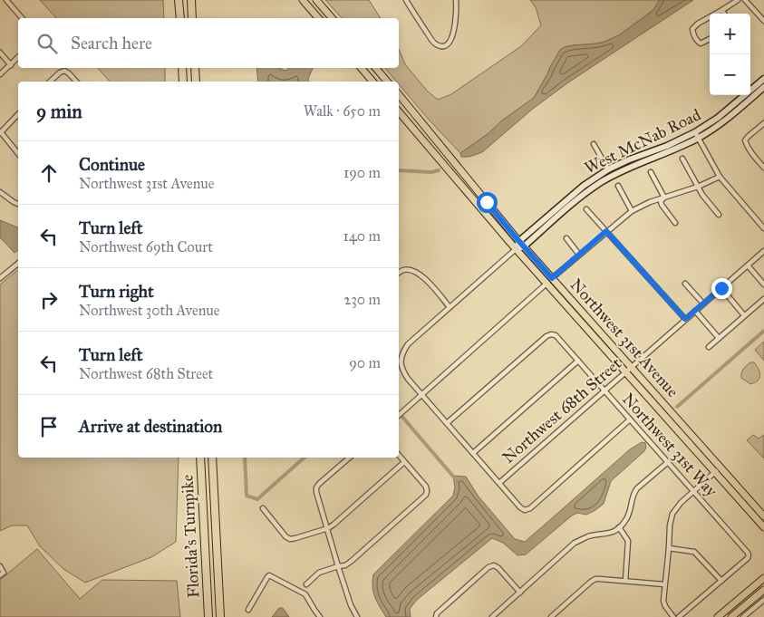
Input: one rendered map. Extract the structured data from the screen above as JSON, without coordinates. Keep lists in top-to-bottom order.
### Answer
{
  "streets": {
    "highway": ["Florida's Turnpike"],
    "main road": ["West McNab Road", "Northwest 31st Avenue"],
    "street": ["Northwest 68th Street", "Northwest 31st Way"]
  },
  "crossings": [
    ["West McNab Road", "Northwest 31st Avenue"],
    ["Northwest 31st Avenue", "Northwest 68th Street"],
    ["Northwest 68th Street", "Northwest 31st Way"]
  ],
  "page": {
    "map_buttons": ["+", "−"],
    "search": "Search here",
    "heading": ["9 min", "Walk · 650 m"],
    "list": [
      ["Continue", "Northwest 31st Avenue", "190 m"],
      ["Turn left", "Northwest 69th Court", "140 m"],
      ["Turn right", "Northwest 30th Avenue", "230 m"],
      ["Turn left", "Northwest 68th Street", "90 m"],
      "Arrive at destination"
    ]
  }
}
